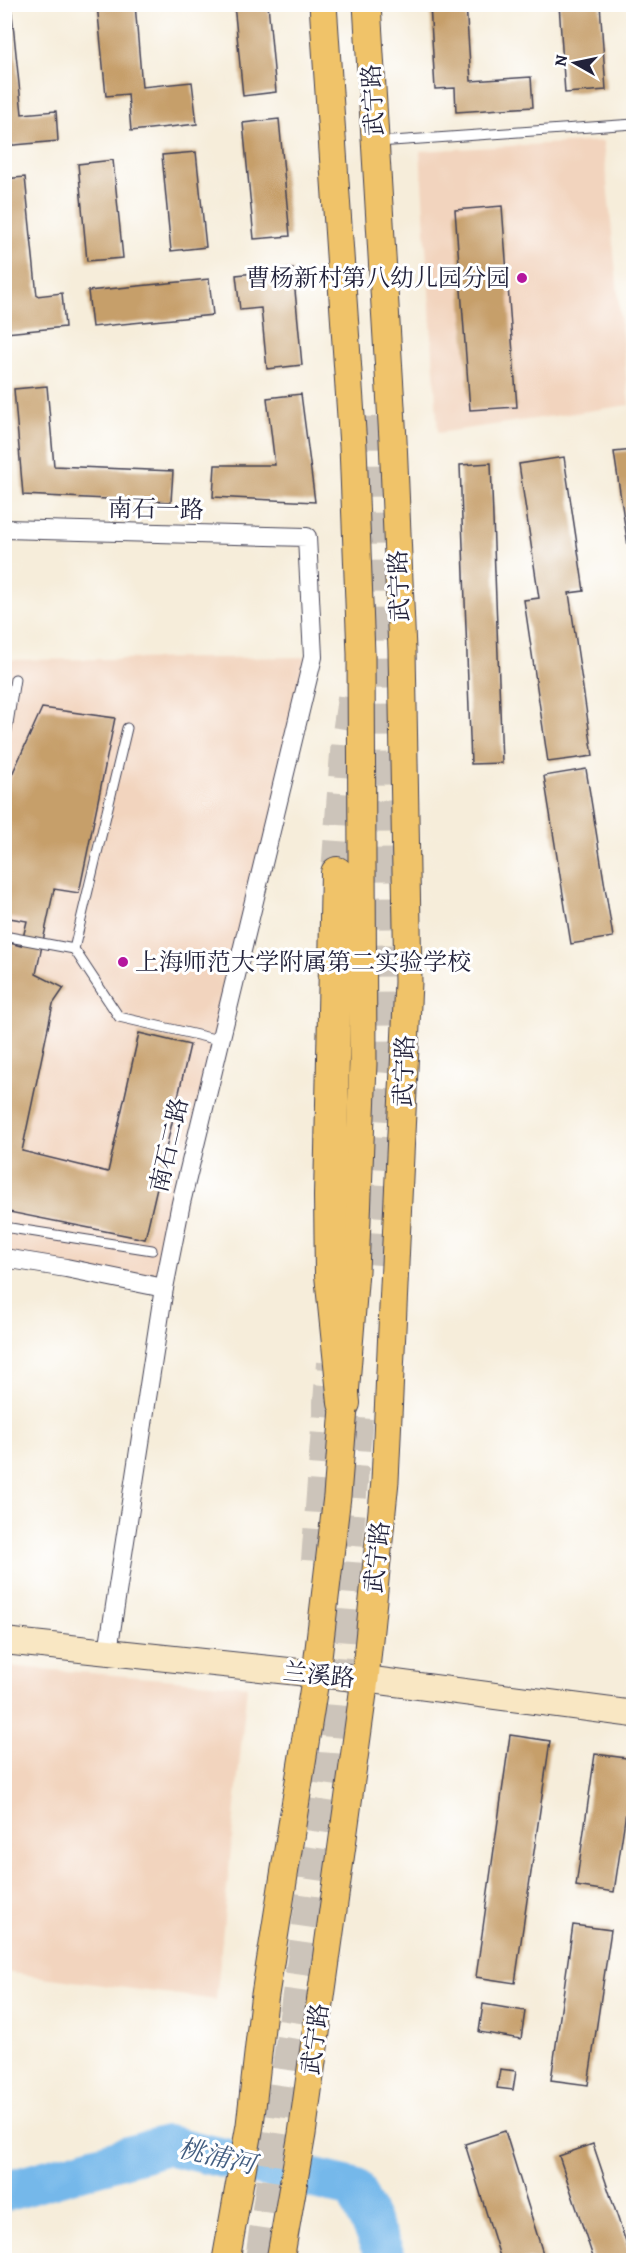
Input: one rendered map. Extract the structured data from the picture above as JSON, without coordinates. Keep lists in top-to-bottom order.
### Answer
{
  "streets": {
    "main road": ["武宁路"],
    "street": ["南石一路", "南石二路", "兰溪路"]
  },
  "crossings": [
    ["武宁路", "兰溪路"],
    ["南石一路", "南石二路"],
    ["南石二路", "兰溪路"]
  ],
  "water": ["桃浦河"],
  "places": ["曹杨新村第八幼儿园分园", "上海师范大学附属第二实验学校"],
  "north": "left"
}
